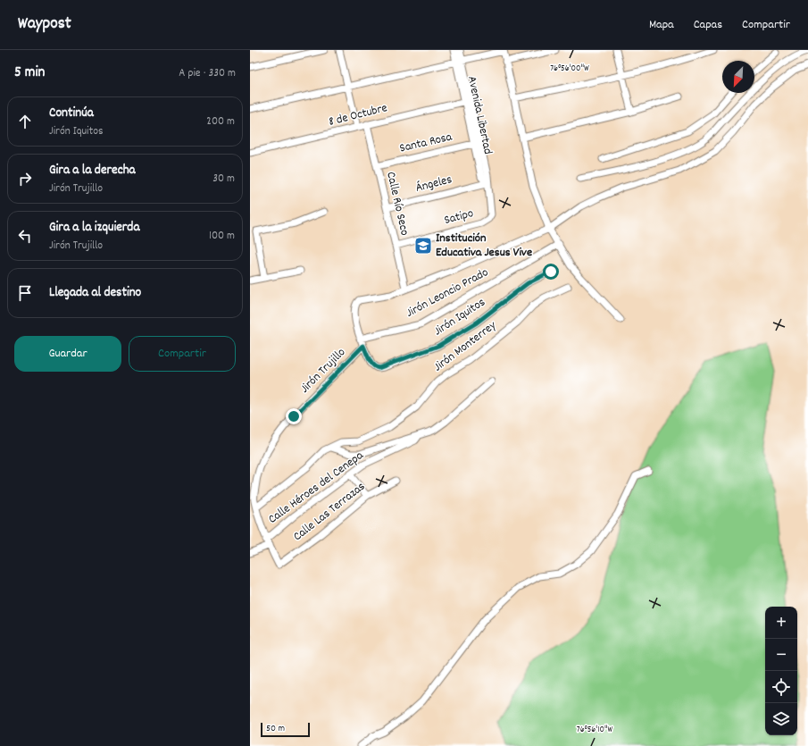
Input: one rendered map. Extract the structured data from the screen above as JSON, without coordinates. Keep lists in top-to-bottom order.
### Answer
{
  "streets": {
    "street": [
      "8 de Octubre",
      "Avenida Libertad",
      "Santa Rosa",
      "Ángeles",
      "Calle Río Seco",
      "Satipo",
      "Jirón Leoncio Prado",
      "Jirón Iquitos",
      "Jirón Monterrey",
      "Jirón Trujillo",
      "Calle Héroes del Cenepa",
      "Calle Las Terrazas"
    ]
  },
  "crossings": [
    ["8 de Octubre", "Avenida Libertad"],
    ["8 de Octubre", "Calle Río Seco"],
    ["Avenida Libertad", "Santa Rosa"],
    ["Avenida Libertad", "Ángeles"],
    ["Avenida Libertad", "Satipo"],
    ["Santa Rosa", "Calle Río Seco"],
    ["Ángeles", "Calle Río Seco"],
    ["Calle Río Seco", "Satipo"],
    ["Calle Río Seco", "Jirón Trujillo"],
    ["Jirón Leoncio Prado", "Jirón Trujillo"],
    ["Jirón Iquitos", "Jirón Trujillo"],
    ["Jirón Monterrey", "Jirón Trujillo"],
    ["Jirón Monterrey", "Calle Héroes del Cenepa"],
    ["Jirón Trujillo", "Calle Héroes del Cenepa"],
    ["Jirón Trujillo", "Calle Las Terrazas"]
  ],
  "places": {
    "school or university": ["Institución Educativa Jesus Vive"]
  },
  "scale_bar": "50 m",
  "north": "bottom left",
  "page": {
    "header": "Waypost",
    "nav": ["Mapa", "Capas", "Compartir"],
    "heading": ["5 min", "A pie · 330 m"],
    "list": [
      ["Continúa", "Jirón Iquitos", "200 m"],
      ["Gira a la derecha", "Jirón Trujillo", "30 m"],
      ["Gira a la izquierda", "Jirón Trujillo", "100 m"],
      "Llegada al destino"
    ],
    "buttons": ["Guardar", "Compartir"],
    "map_buttons": ["+", "−"],
    "scale": "50 m"
  },
  "coordinates": ["76°56'00\"W", "76°56'10\"W"]
}
